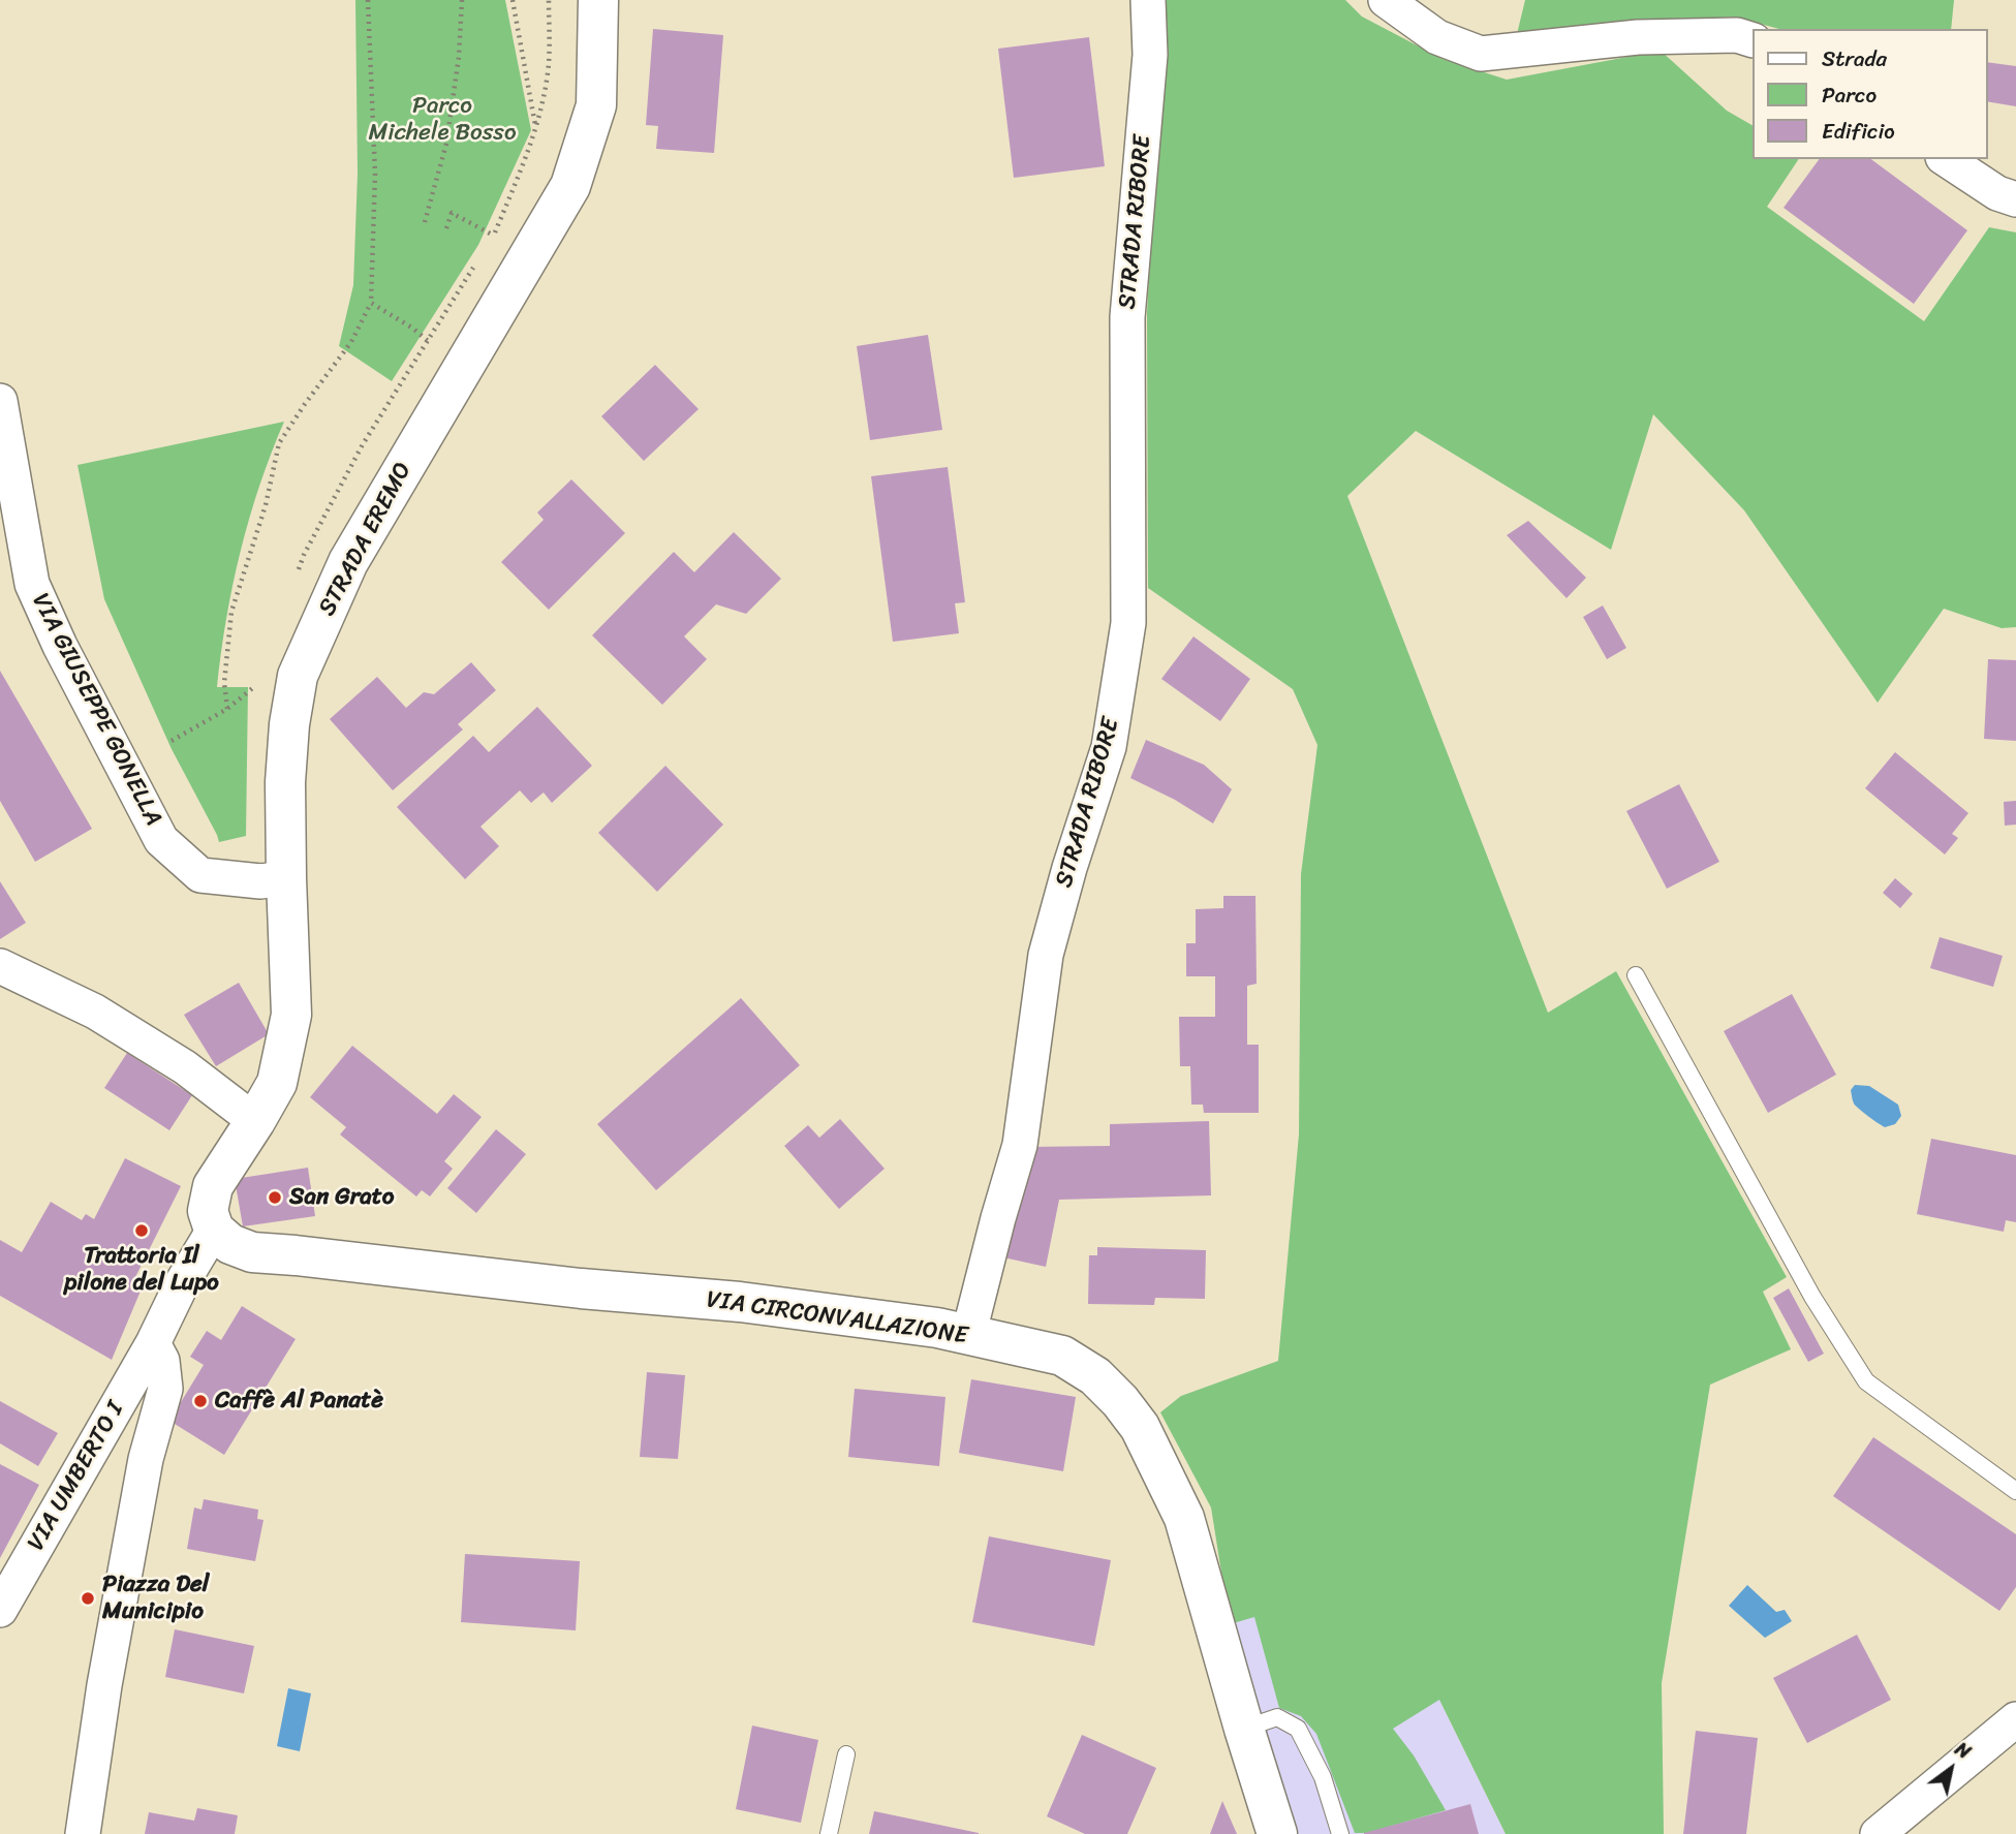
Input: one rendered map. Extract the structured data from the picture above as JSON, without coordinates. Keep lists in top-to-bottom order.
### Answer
{
  "streets": {
    "main road": ["STRADA EREMO", "VIA CIRCONVALLAZIONE"],
    "street": ["STRADA RIBORE", "VIA GIUSEPPE GONELLA", "VIA UMBERTO I"]
  },
  "crossings": [
    ["STRADA RIBORE", "VIA CIRCONVALLAZIONE"],
    ["STRADA EREMO", "VIA GIUSEPPE GONELLA"],
    ["STRADA EREMO", "VIA CIRCONVALLAZIONE"],
    ["STRADA EREMO", "VIA UMBERTO I"],
    ["VIA CIRCONVALLAZIONE", "VIA UMBERTO I"]
  ],
  "parks": ["Parco Michele Bosso"],
  "places": [
    "San Grato",
    "Trattoria Il pilone del Lupo",
    "Caffè Al Panatè",
    "Piazza Del Municipio"
  ],
  "legend": ["Strada", "Parco", "Edificio"],
  "north": "top right"
}
